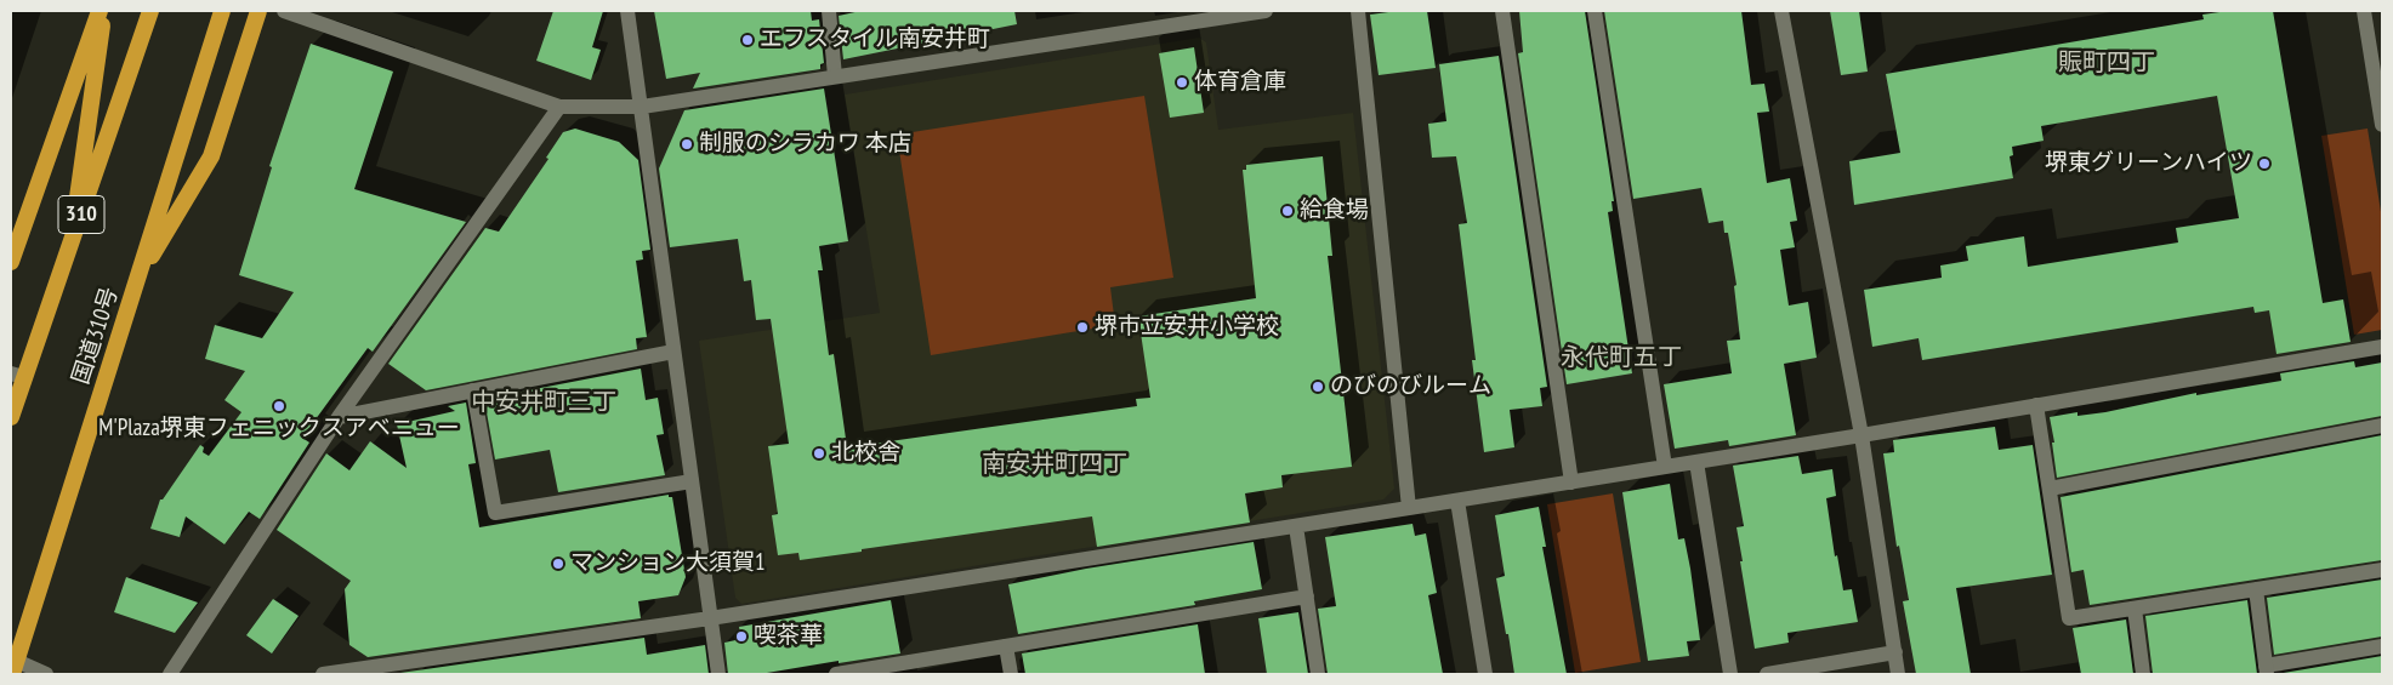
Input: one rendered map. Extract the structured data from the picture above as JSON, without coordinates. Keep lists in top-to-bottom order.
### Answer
{
  "streets": {
    "highway": ["310", "国道310号"]
  },
  "districts": [
    "賑町四丁",
    "永代町五丁",
    "中安井町三丁",
    "南安井町四丁"
  ],
  "places": [
    "エフスタイル南安井町",
    "体育倉庫",
    "制服のシラカワ 本店",
    "堺東グリーンハイツ",
    "給食場",
    "堺市立安井小学校",
    "のびのびルーム",
    "M'Plaza堺東フェニックスアベニュー",
    "北校舎",
    "マンション大須賀1",
    "喫茶華"
  ]
}
